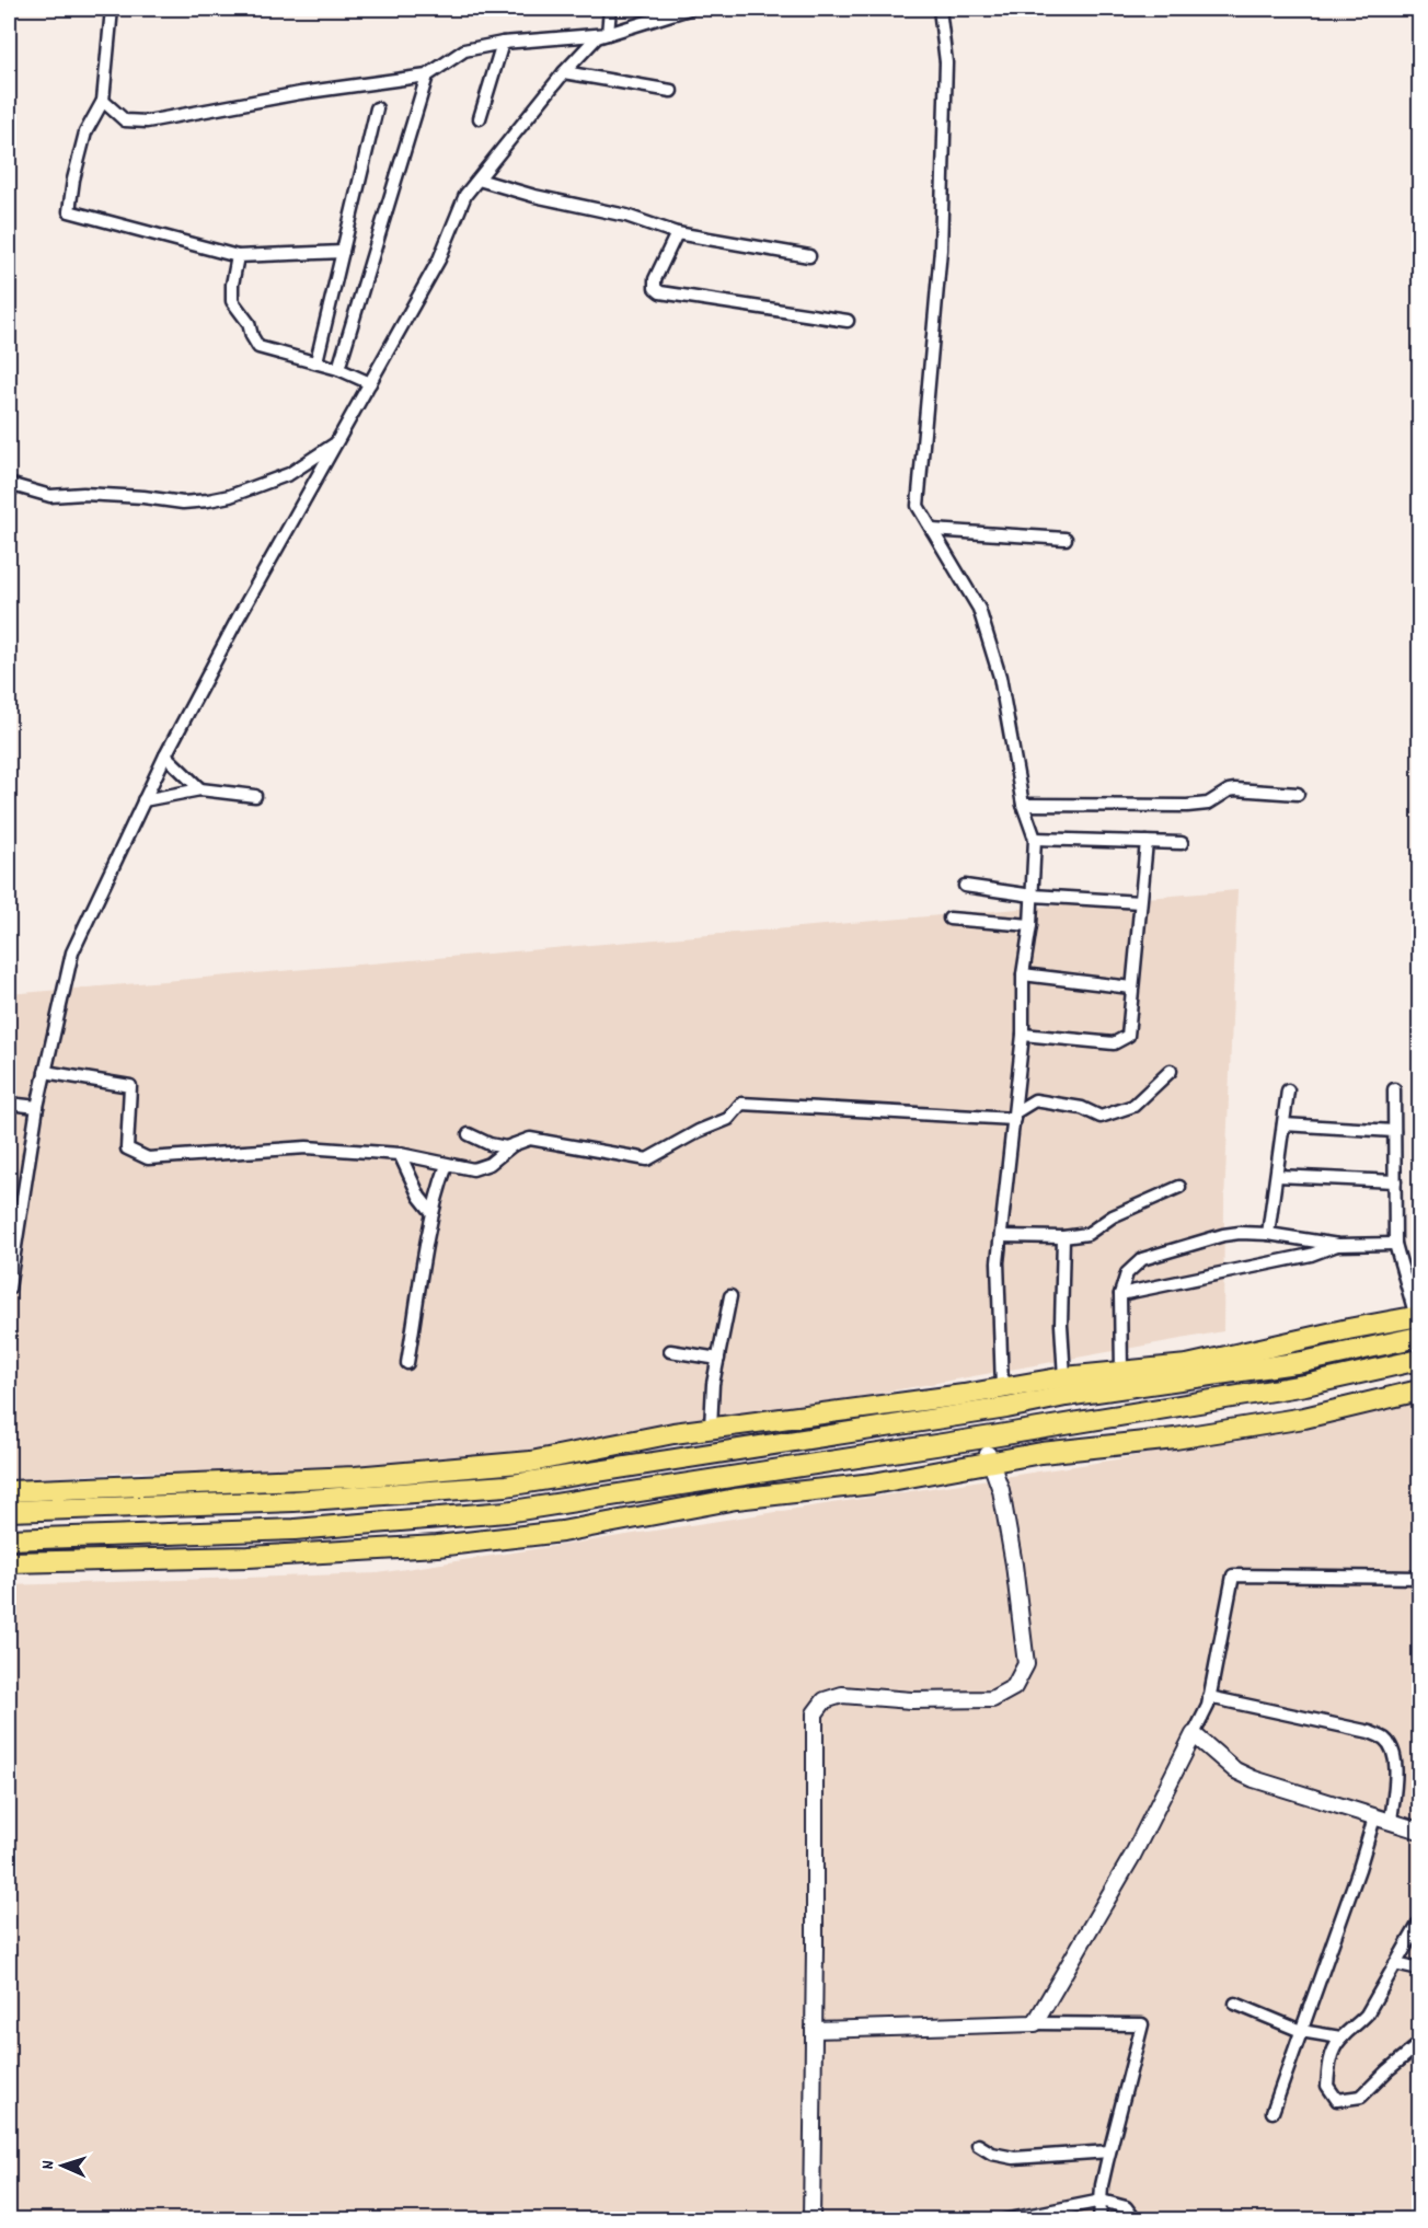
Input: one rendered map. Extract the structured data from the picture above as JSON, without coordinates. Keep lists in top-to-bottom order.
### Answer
{
  "north": "left"
}
